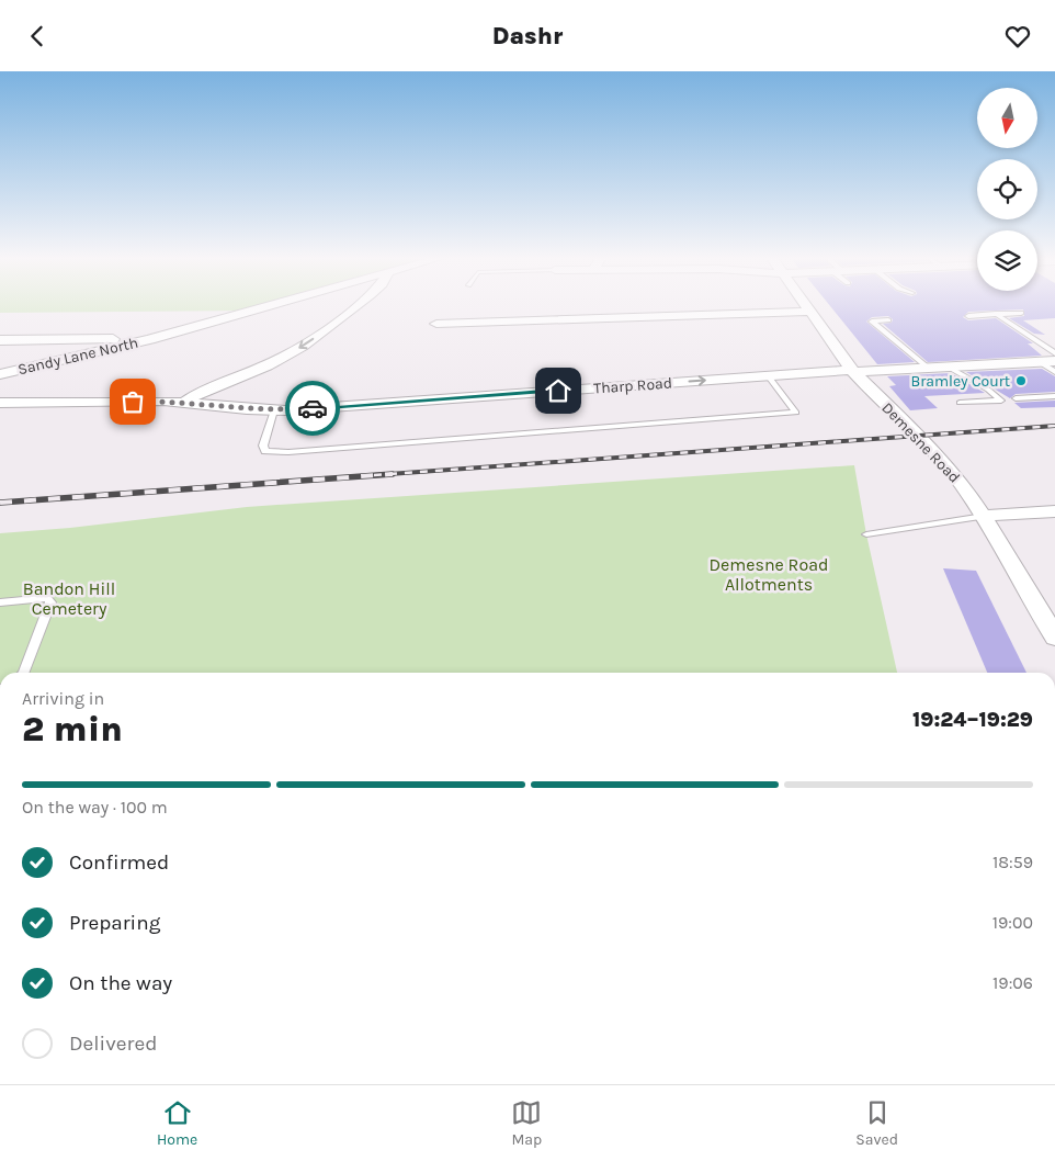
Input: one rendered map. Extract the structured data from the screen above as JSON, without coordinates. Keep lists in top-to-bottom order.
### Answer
{
  "streets": {
    "street": ["Sandy Lane North", "Tharp Road", "Demesne Road"]
  },
  "crossings": [
    ["Tharp Road", "Demesne Road"]
  ],
  "parks": ["Demesne Road Allotments", "Bandon Hill Cemetery"],
  "places": ["Bramley Court"],
  "north": "bottom",
  "page": {
    "header": "Dashr",
    "heading": ["2 min", "Arriving in", "19:24–19:29"],
    "bar": "On the way · 100 m",
    "list": [
      ["Confirmed", "18:59"],
      ["Preparing", "19:00"],
      ["On the way", "19:06"],
      "Delivered"
    ],
    "tabs": ["Home", "Map", "Saved"]
  }
}
